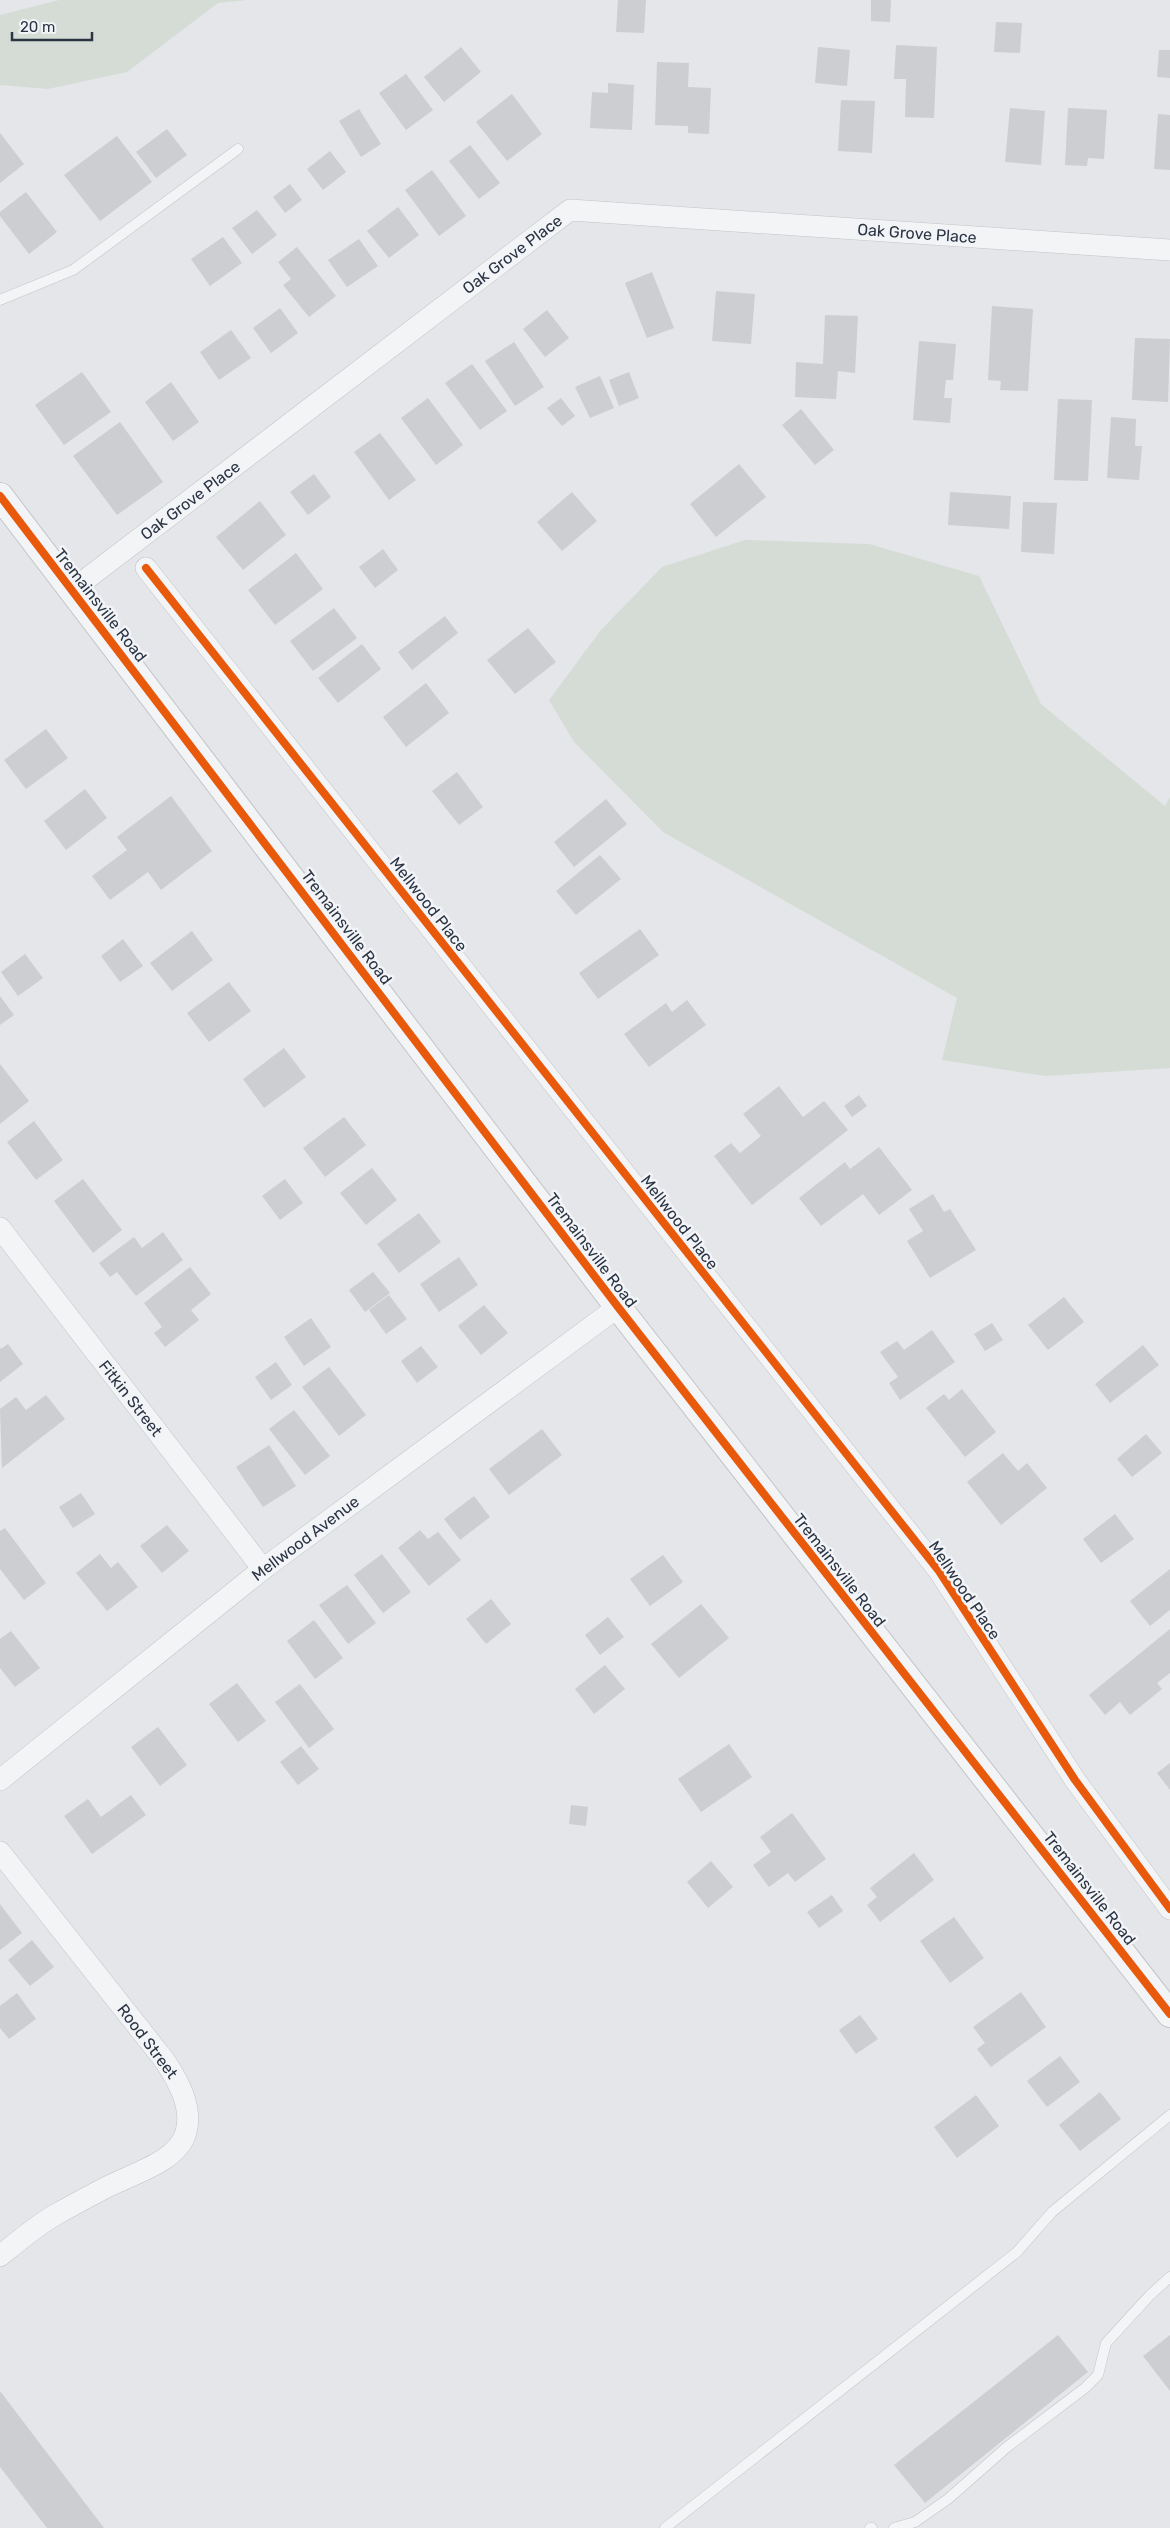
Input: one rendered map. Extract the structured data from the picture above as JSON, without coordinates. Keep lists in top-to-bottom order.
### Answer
{
  "streets": {
    "street": [
      "Oak Grove Place",
      "Tremainsville Road",
      "Mellwood Place",
      "Fitkin Street",
      "Mellwood Avenue",
      "Rood Street"
    ]
  },
  "crossings": [
    ["Oak Grove Place", "Tremainsville Road"],
    ["Tremainsville Road", "Mellwood Avenue"],
    ["Fitkin Street", "Mellwood Avenue"]
  ],
  "scale_bar": "20 m"
}
